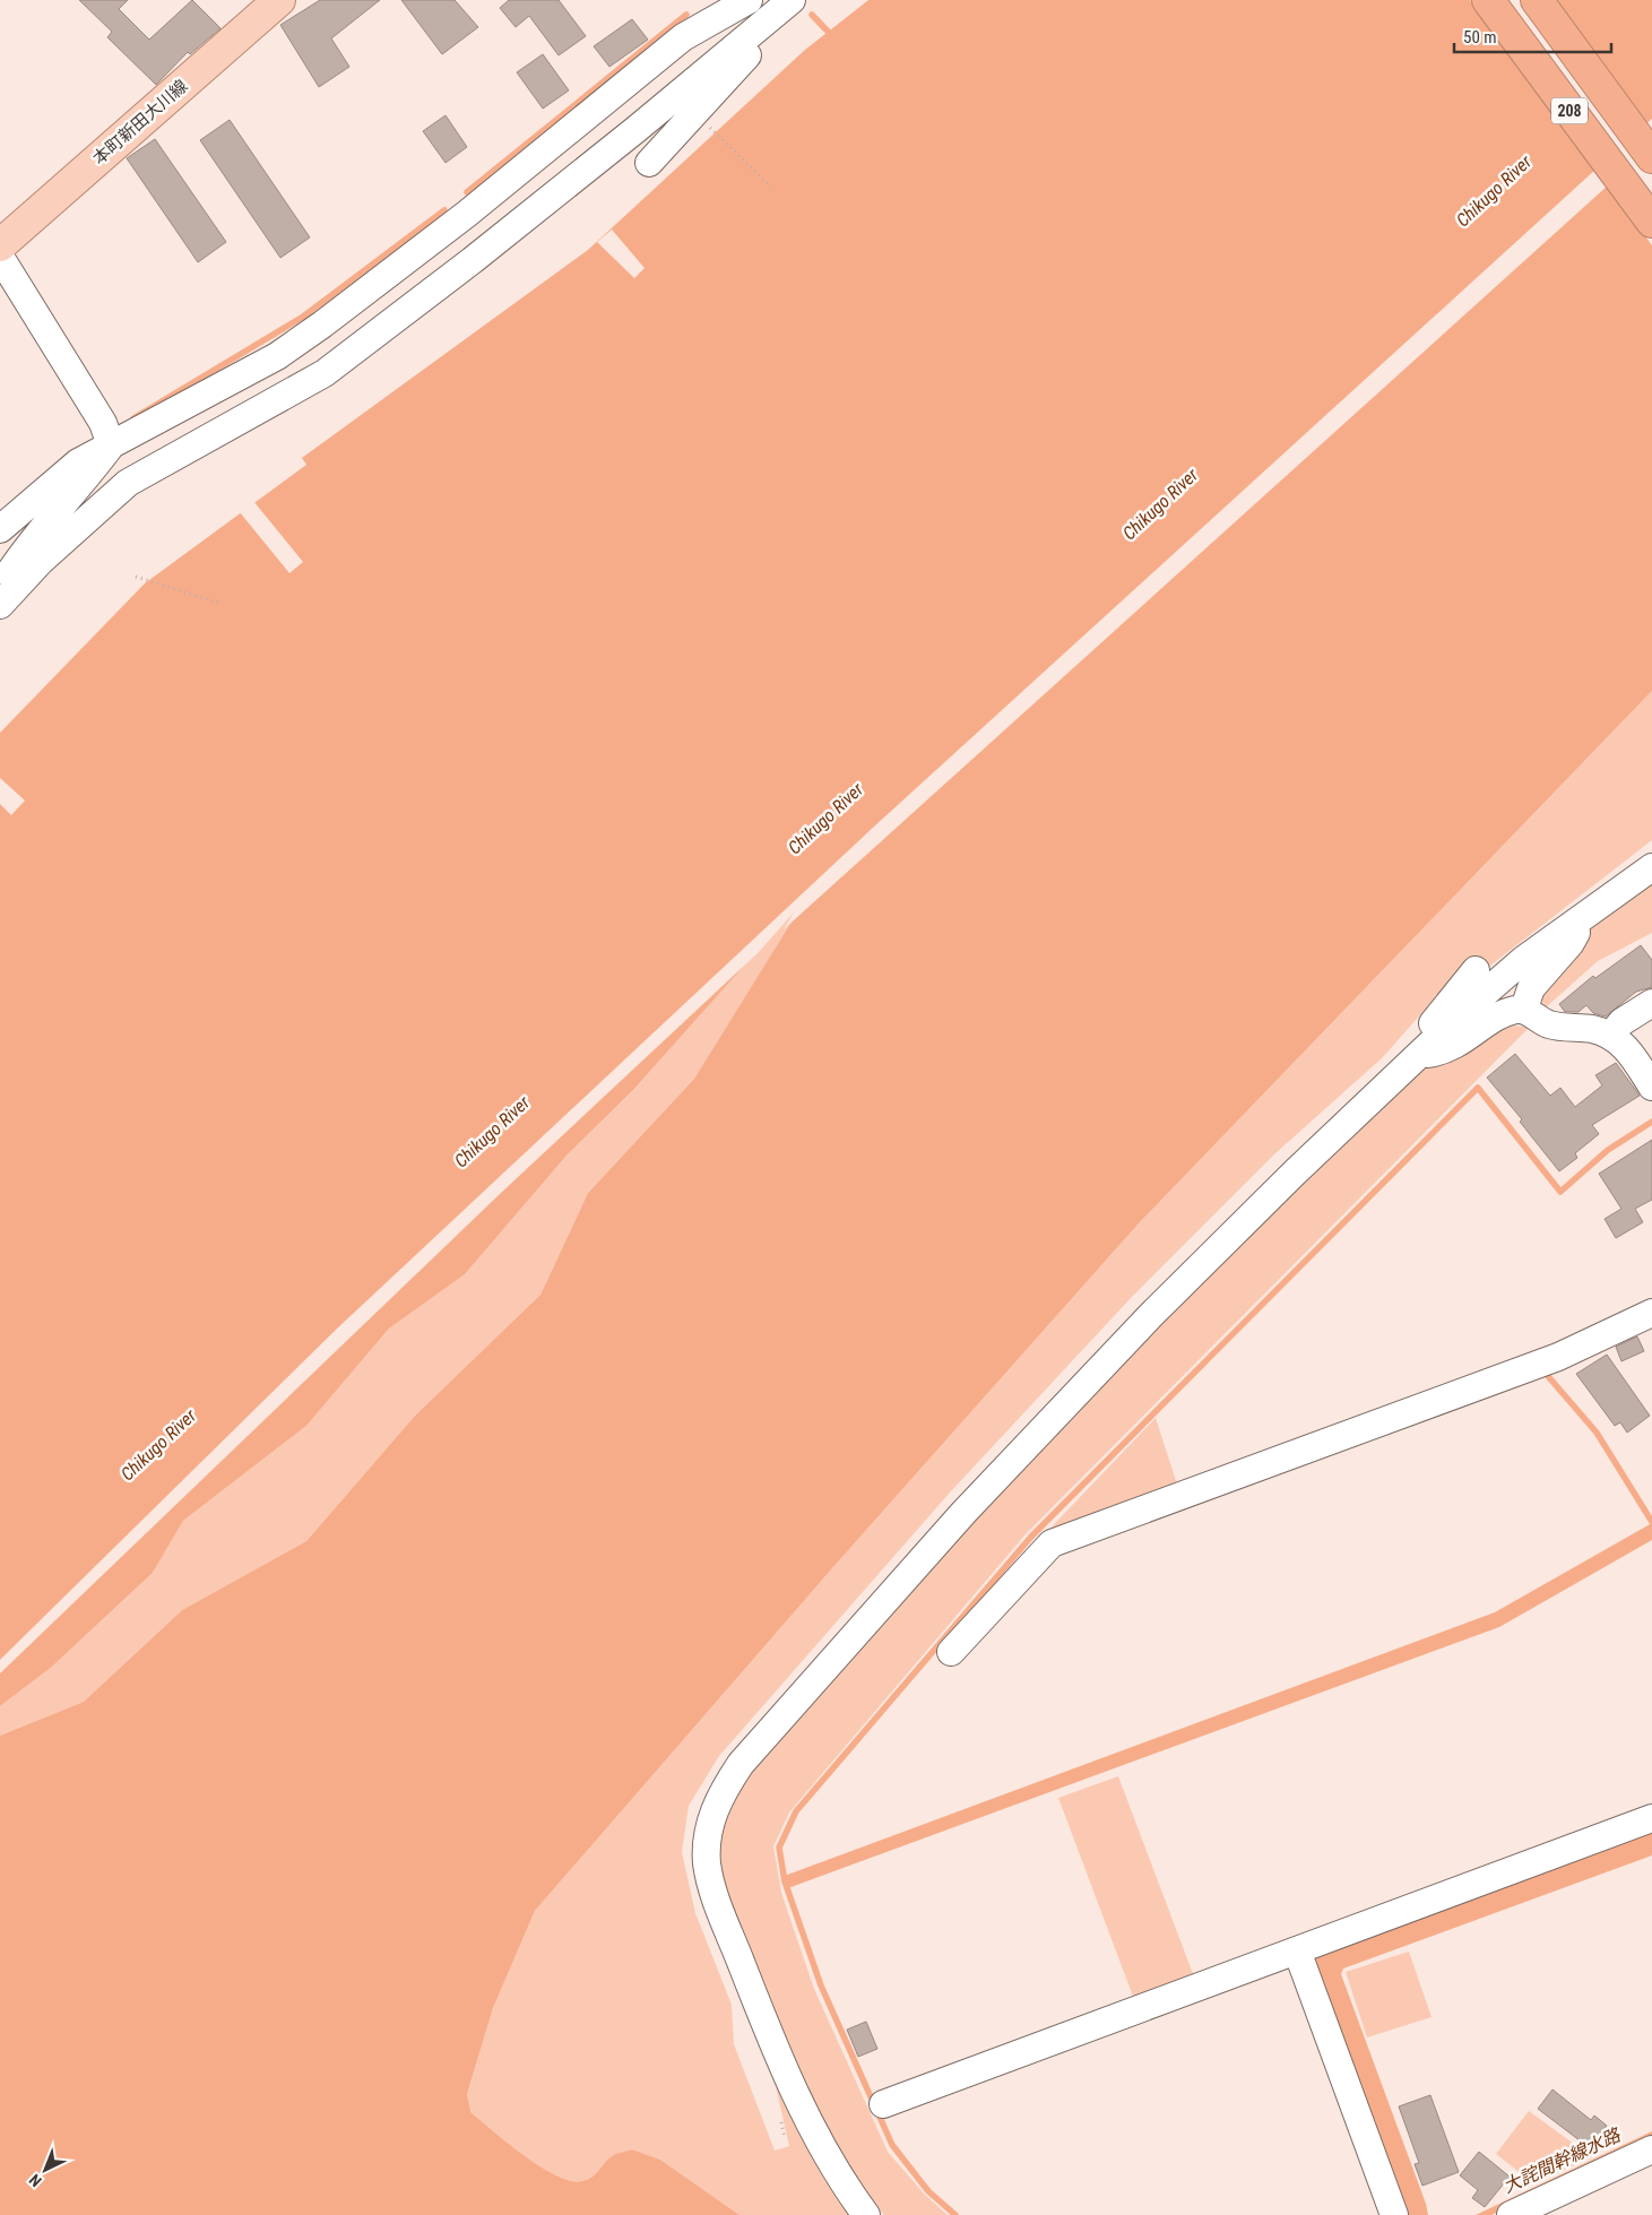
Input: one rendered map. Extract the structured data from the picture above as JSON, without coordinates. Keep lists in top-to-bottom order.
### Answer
{
  "streets": {
    "highway": ["208"],
    "main road": ["本町新田大川線"]
  },
  "water": ["Chikugo River", "大詫間幹線水路"],
  "scale_bar": "50 m",
  "north": "bottom left"
}
